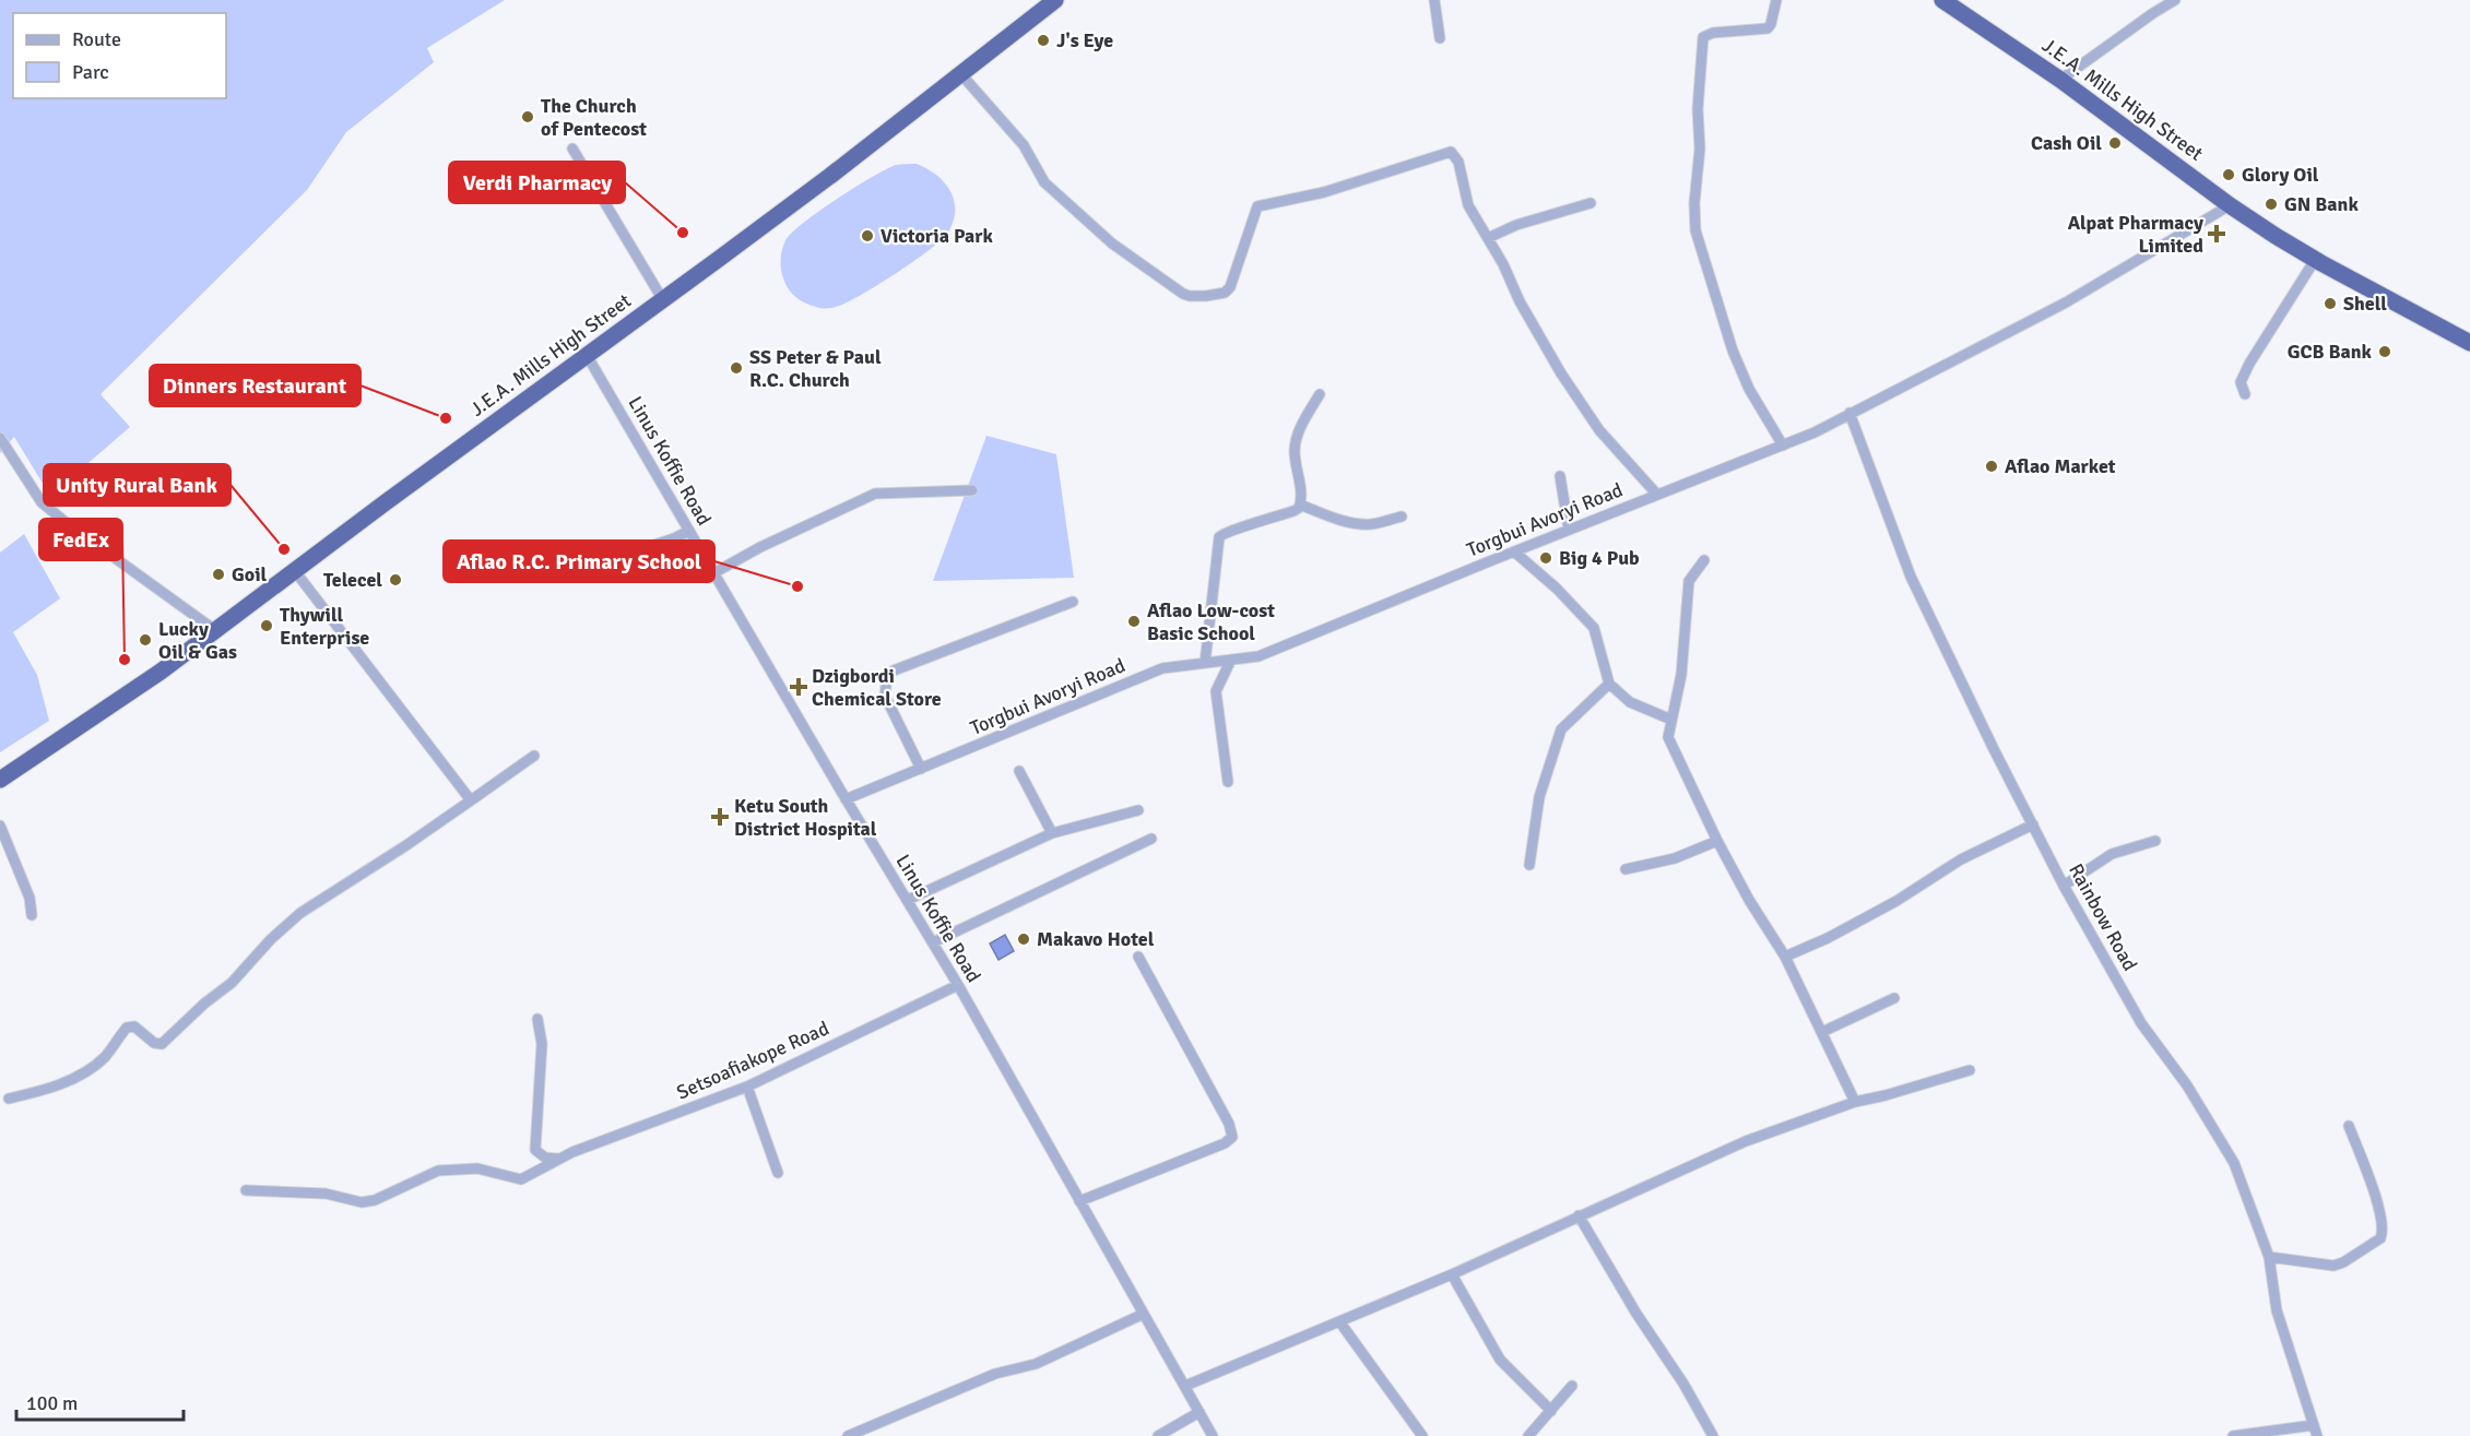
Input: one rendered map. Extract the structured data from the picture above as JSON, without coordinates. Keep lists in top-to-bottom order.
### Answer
{
  "streets": {
    "highway": ["J.E.A. Mills High Street"],
    "street": [
      "Linus Koffie Road",
      "Torgbui Avoryi Road",
      "Rainbow Road",
      "Setsoafiakope Road"
    ]
  },
  "crossings": [
    ["J.E.A. Mills High Street", "Linus Koffie Road"],
    ["J.E.A. Mills High Street", "Torgbui Avoryi Road"],
    ["Linus Koffie Road", "Torgbui Avoryi Road"],
    ["Linus Koffie Road", "Setsoafiakope Road"],
    ["Torgbui Avoryi Road", "Rainbow Road"]
  ],
  "places": {
    "other": [
      "J's Eye",
      "The Church of Pentecost",
      "Cash Oil",
      "Glory Oil",
      "GN Bank",
      "Verdi Pharmacy",
      "Victoria Park",
      "Shell",
      "GCB Bank",
      "SS Peter & Paul R.C. Church",
      "Dinners Restaurant",
      "Aflao Market",
      "Unity Rural Bank",
      "Big 4 Pub",
      "Goil",
      "Telecel",
      "Aflao R.C. Primary School",
      "Aflao Low-cost Basic School",
      "Thywill Enterprise",
      "Lucky Oil & Gas",
      "FedEx",
      "Makavo Hotel"
    ],
    "health": ["Alpat Pharmacy Limited", "Dzigbordi Chemical Store", "Ketu South District Hospital"]
  },
  "legend": ["Route", "Parc"],
  "scale_bar": "100 m"
}
